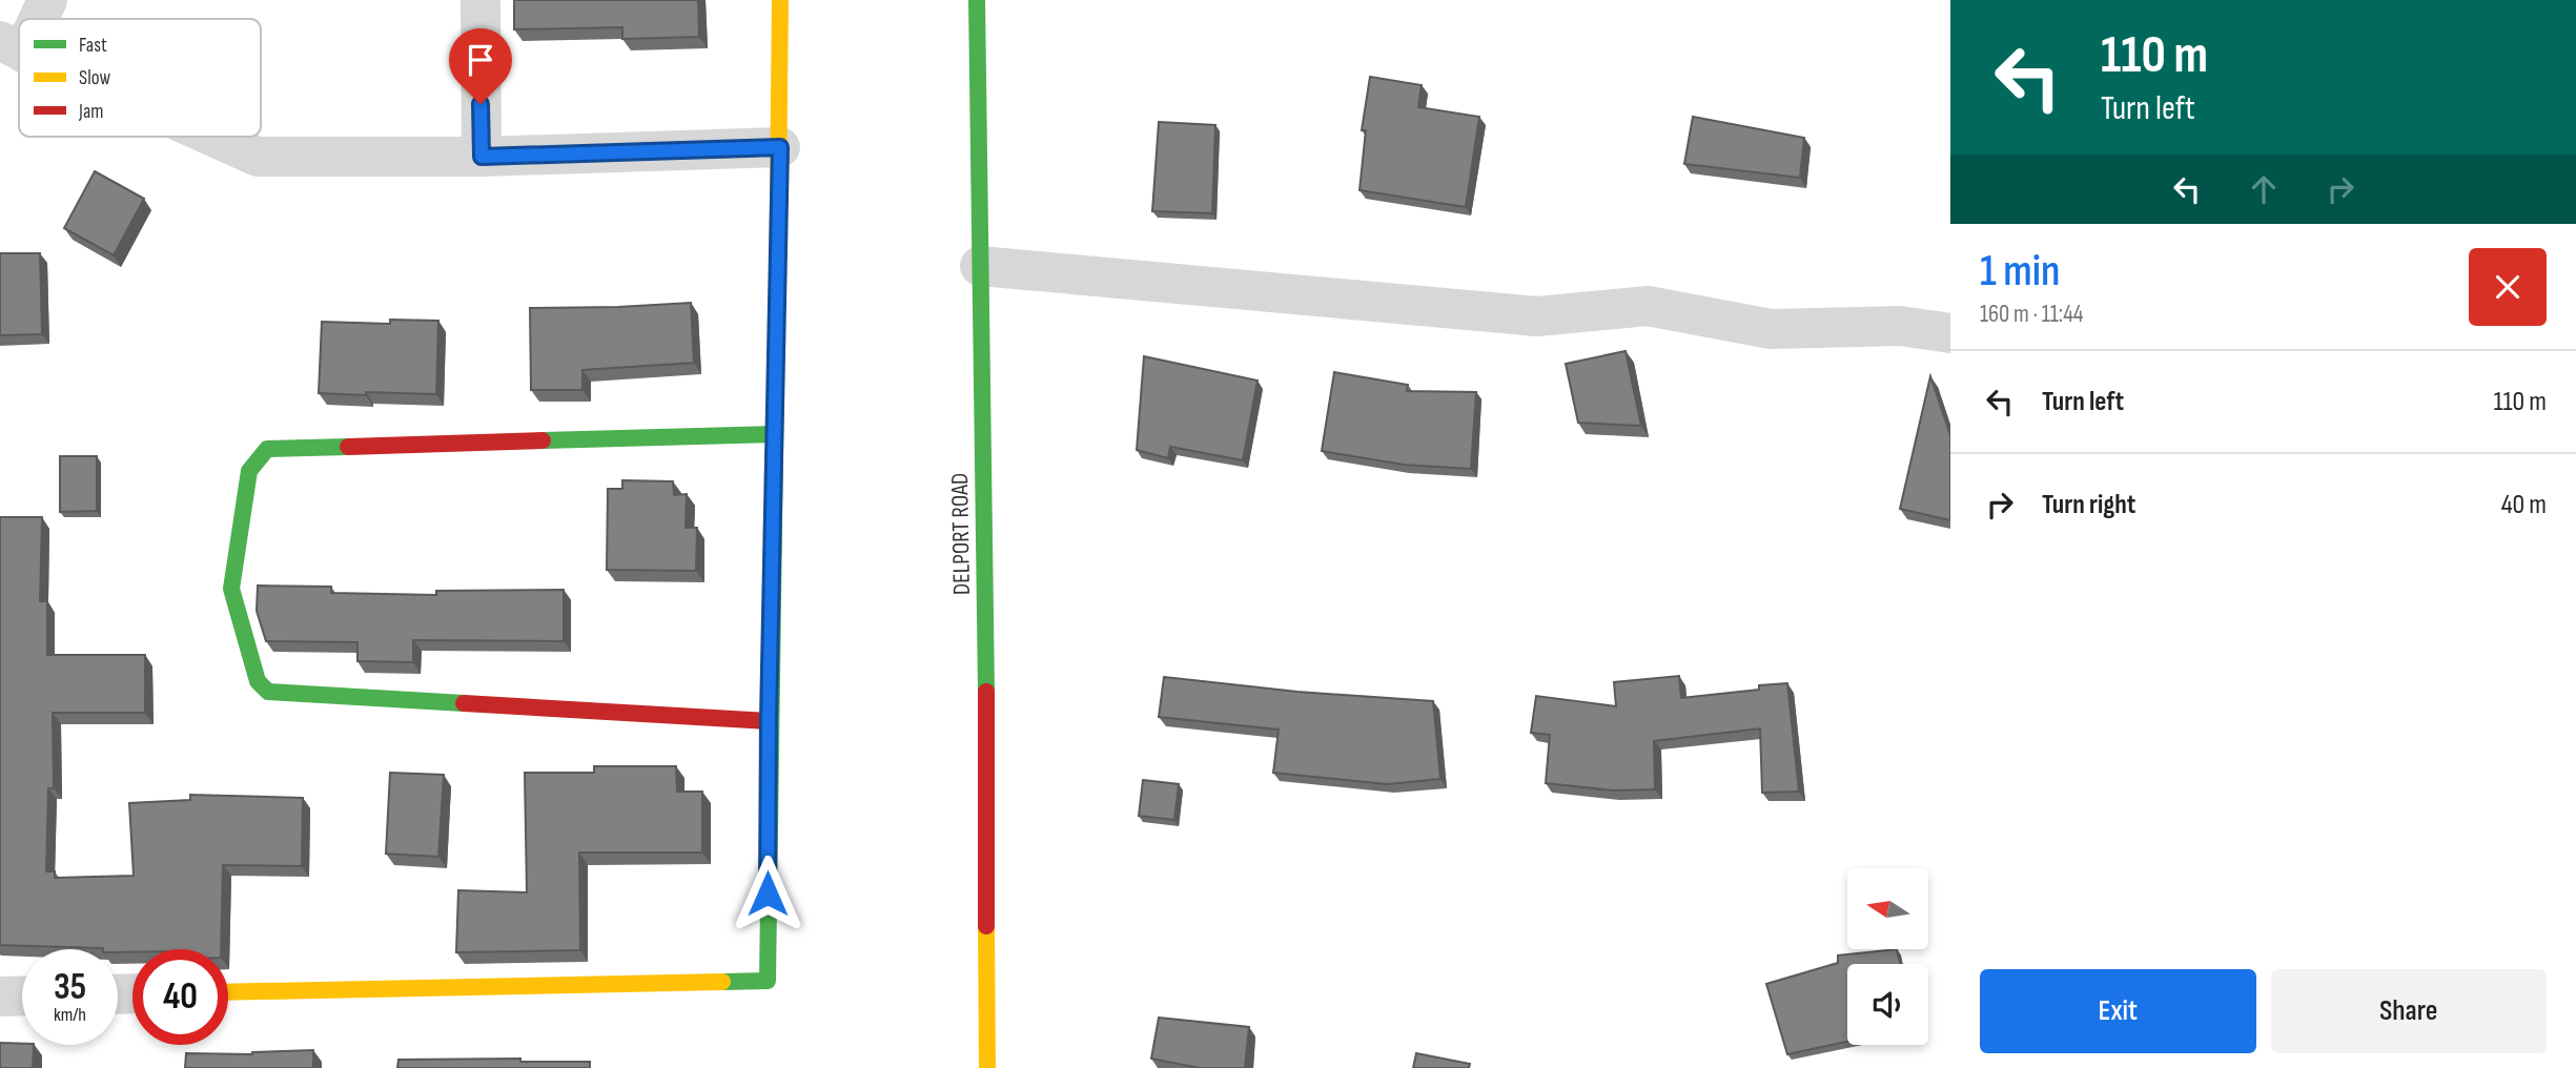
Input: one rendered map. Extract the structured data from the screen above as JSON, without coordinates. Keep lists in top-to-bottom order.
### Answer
{
  "streets": {
    "street": ["DELPORT ROAD"]
  },
  "legend": ["Fast", "Slow", "Jam"],
  "north": "left",
  "page": {
    "turn": ["110 m", "Turn left"],
    "heading": ["1 min", "160 m · 11:44"],
    "list": [
      {
        "name": "Turn left",
        "value": "110 m"
      },
      {
        "name": "Turn right",
        "value": "40 m"
      }
    ],
    "speed": "35 km/h",
    "limit": "40",
    "buttons": ["Exit", "Share"]
  }
}
